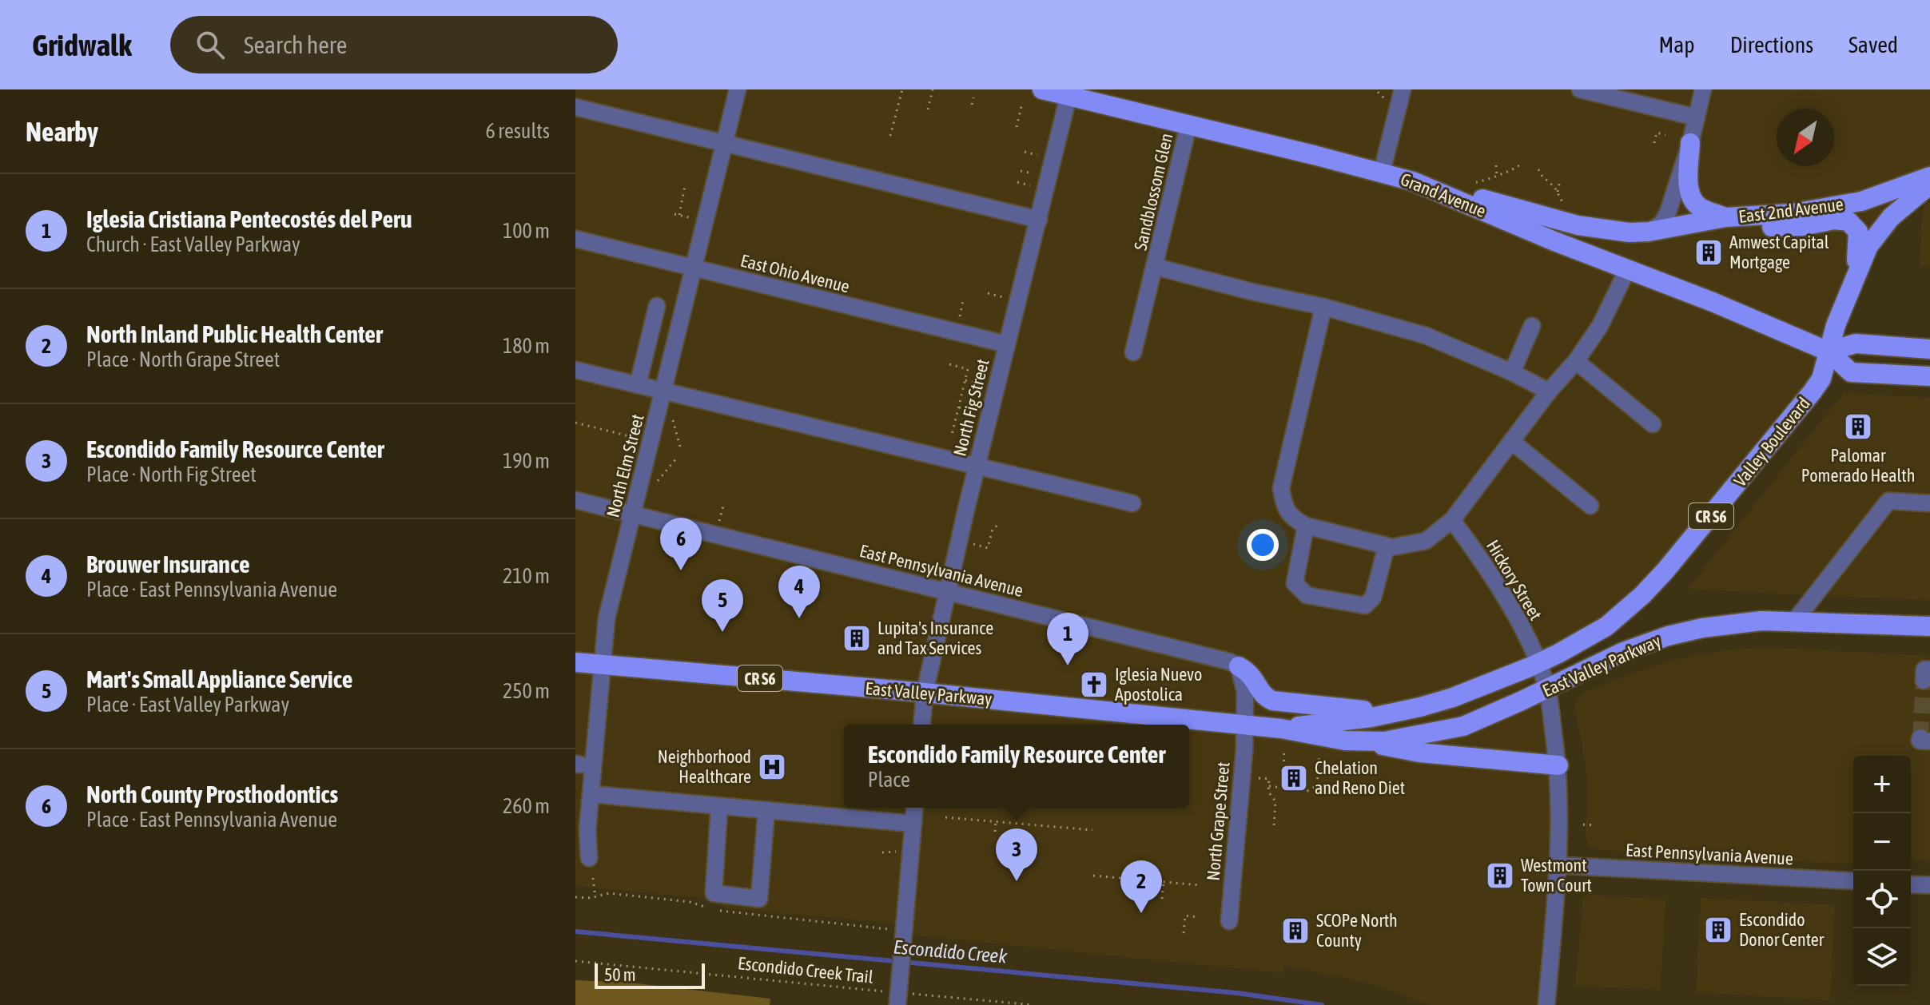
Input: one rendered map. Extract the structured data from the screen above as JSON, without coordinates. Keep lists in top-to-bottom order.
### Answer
{
  "streets": {
    "main road": [
      "Grand Avenue",
      "East 2nd Avenue",
      "Valley Boulevard",
      "CR S6",
      "East Valley Parkway"
    ],
    "street": [
      "Sandblossom Glen",
      "East Ohio Avenue",
      "North Fig Street",
      "North Elm Street",
      "East Pennsylvania Avenue",
      "Hickory Street",
      "North Grape Street"
    ],
    "path": ["Escondido Creek Trail"]
  },
  "crossings": [
    ["Sandblossom Glen", "Grand Avenue"],
    ["Grand Avenue", "East 2nd Avenue"],
    ["Grand Avenue", "North Fig Street"],
    ["Grand Avenue", "Valley Boulevard"],
    ["Grand Avenue", "CR S6"],
    ["East 2nd Avenue", "CR S6"],
    ["East Ohio Avenue", "North Fig Street"],
    ["East Ohio Avenue", "North Elm Street"],
    ["North Fig Street", "East Pennsylvania Avenue"],
    ["North Fig Street", "East Valley Parkway"],
    ["Valley Boulevard", "CR S6"],
    ["Valley Boulevard", "East Valley Parkway"],
    ["North Elm Street", "East Pennsylvania Avenue"],
    ["North Elm Street", "East Valley Parkway"],
    ["East Pennsylvania Avenue", "Hickory Street"],
    ["Hickory Street", "East Valley Parkway"],
    ["East Valley Parkway", "North Grape Street"]
  ],
  "water": ["Escondido Creek"],
  "places": {
    "building": [
      "Amwest Capital Mortgage",
      "Palomar Pomerado Health",
      "Lupita's Insurance and Tax Services",
      "Chelation and Reno Diet",
      "Westmont Town Court",
      "Escondido Donor Center",
      "SCOPe North County"
    ],
    "church": ["Iglesia Nuevo Apostolica"],
    "hospital": ["Neighborhood Healthcare"]
  },
  "scale_bar": "50 m",
  "north": "bottom left",
  "page": {
    "header": "Gridwalk",
    "search": "Search here",
    "nav": ["Map", "Directions", "Saved"],
    "heading": ["Nearby", "6 results"],
    "list": [
      {
        "mark": "1",
        "name": "Iglesia Cristiana Pentecostés del Peru",
        "note": "Church · East Valley Parkway",
        "value": "100 m"
      },
      {
        "mark": "2",
        "name": "North Inland Public Health Center",
        "note": "Place · North Grape Street",
        "value": "180 m"
      },
      {
        "mark": "3",
        "name": "Escondido Family Resource Center",
        "note": "Place · North Fig Street",
        "value": "190 m"
      },
      {
        "mark": "4",
        "name": "Brouwer Insurance",
        "note": "Place · East Pennsylvania Avenue",
        "value": "210 m"
      },
      {
        "mark": "5",
        "name": "Mart's Small Appliance Service",
        "note": "Place · East Valley Parkway",
        "value": "250 m"
      },
      {
        "mark": "6",
        "name": "North County Prosthodontics",
        "note": "Place · East Pennsylvania Avenue",
        "value": "260 m"
      }
    ],
    "pins": [
      "6",
      "4",
      "5",
      "1",
      "3",
      "2"
    ],
    "popup": ["Escondido Family Resource Center", "Place"],
    "map_buttons": ["+", "−"],
    "scale": "50 m"
  }
}
